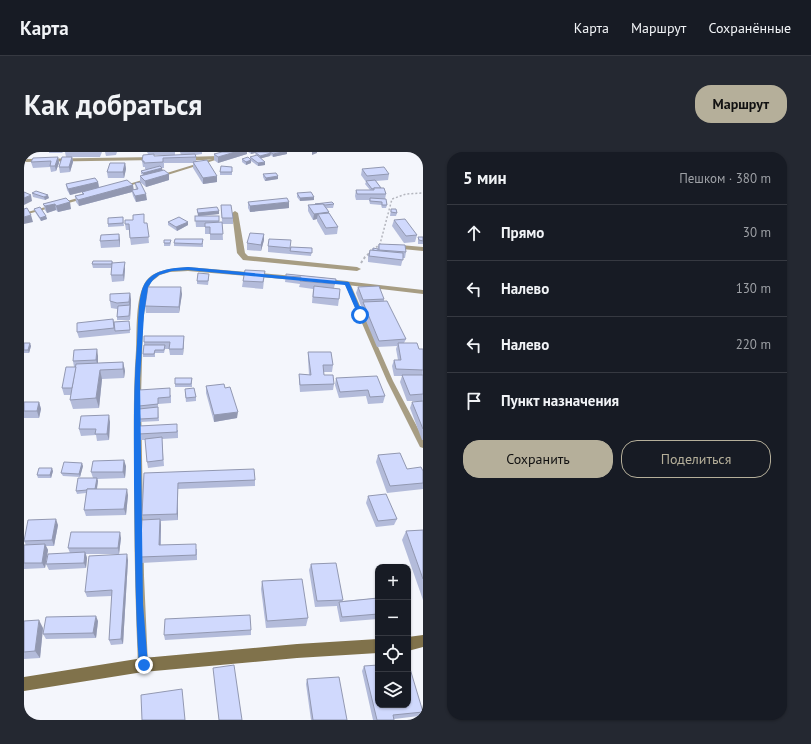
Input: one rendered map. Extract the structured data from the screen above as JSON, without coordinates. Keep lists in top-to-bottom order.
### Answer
{
  "page": {
    "header": "Карта",
    "nav": ["Карта", "Маршрут", "Сохранённые"],
    "buttons": [
      "Маршрут",
      ["Сохранить", "Поделиться"]
    ],
    "title": "Как добраться",
    "heading": ["5 мин", "Пешком · 380 m"],
    "list": [
      ["Прямо", "30 m"],
      ["Налево", "130 m"],
      ["Налево", "220 m"],
      "Пункт назначения"
    ],
    "map_buttons": ["+", "−"]
  }
}
